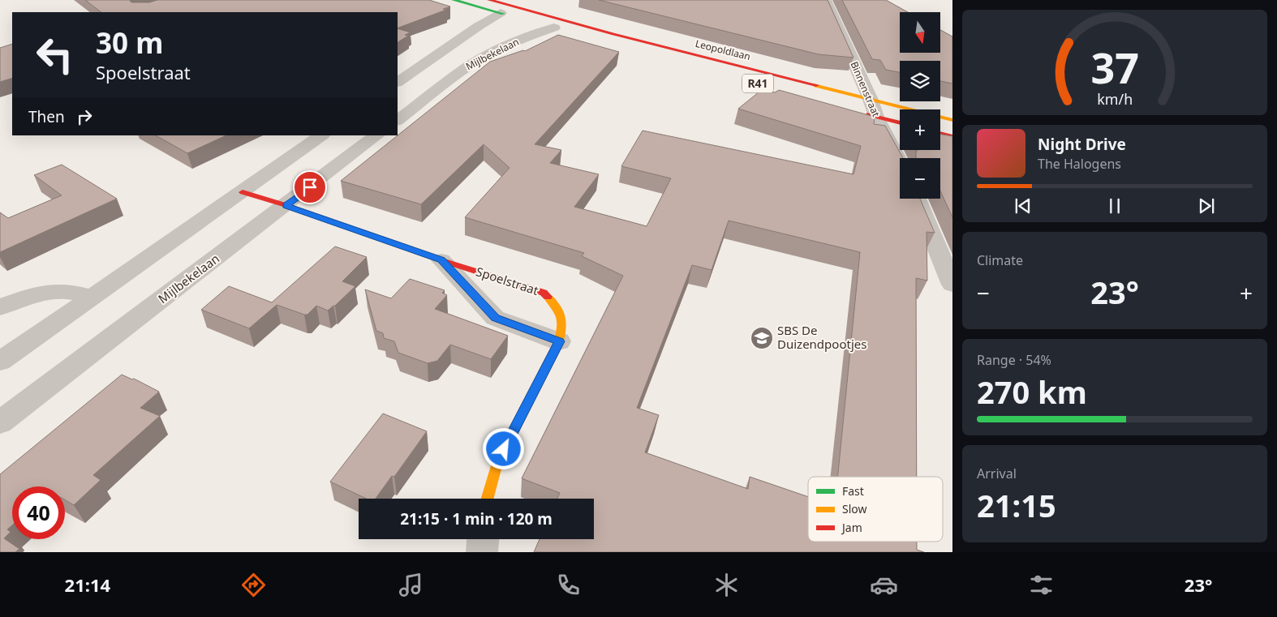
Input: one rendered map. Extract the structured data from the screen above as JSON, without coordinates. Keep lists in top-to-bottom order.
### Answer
{
  "streets": {
    "main road": ["Leopoldlaan", "R41", "Spoelstraat"],
    "street": ["Mijlbekelaan", "Binnenstraat"]
  },
  "crossings": [
    ["Leopoldlaan", "Binnenstraat"],
    ["Mijlbekelaan", "Spoelstraat"]
  ],
  "places": {
    "school or university": ["SBS De Duizendpootjes"]
  },
  "legend": ["Fast", "Slow", "Jam"],
  "north": "bottom",
  "page": {
    "map_buttons": ["+", "−"],
    "turn": ["30 m", "Spoelstraat"],
    "then": "Then",
    "song": ["Night Drive", "The Halogens"],
    "tile": [
      "Climate",
      ["Range · 54%", "270 km"],
      ["Arrival", "21:15"]
    ],
    "heat": ["−", "23°", "+"],
    "limit": "40",
    "trip": "21:15 · 1 min · 120 m",
    "tabs": ["21:14", "23°"],
    "gauge": ["37", "km/h"]
  }
}
